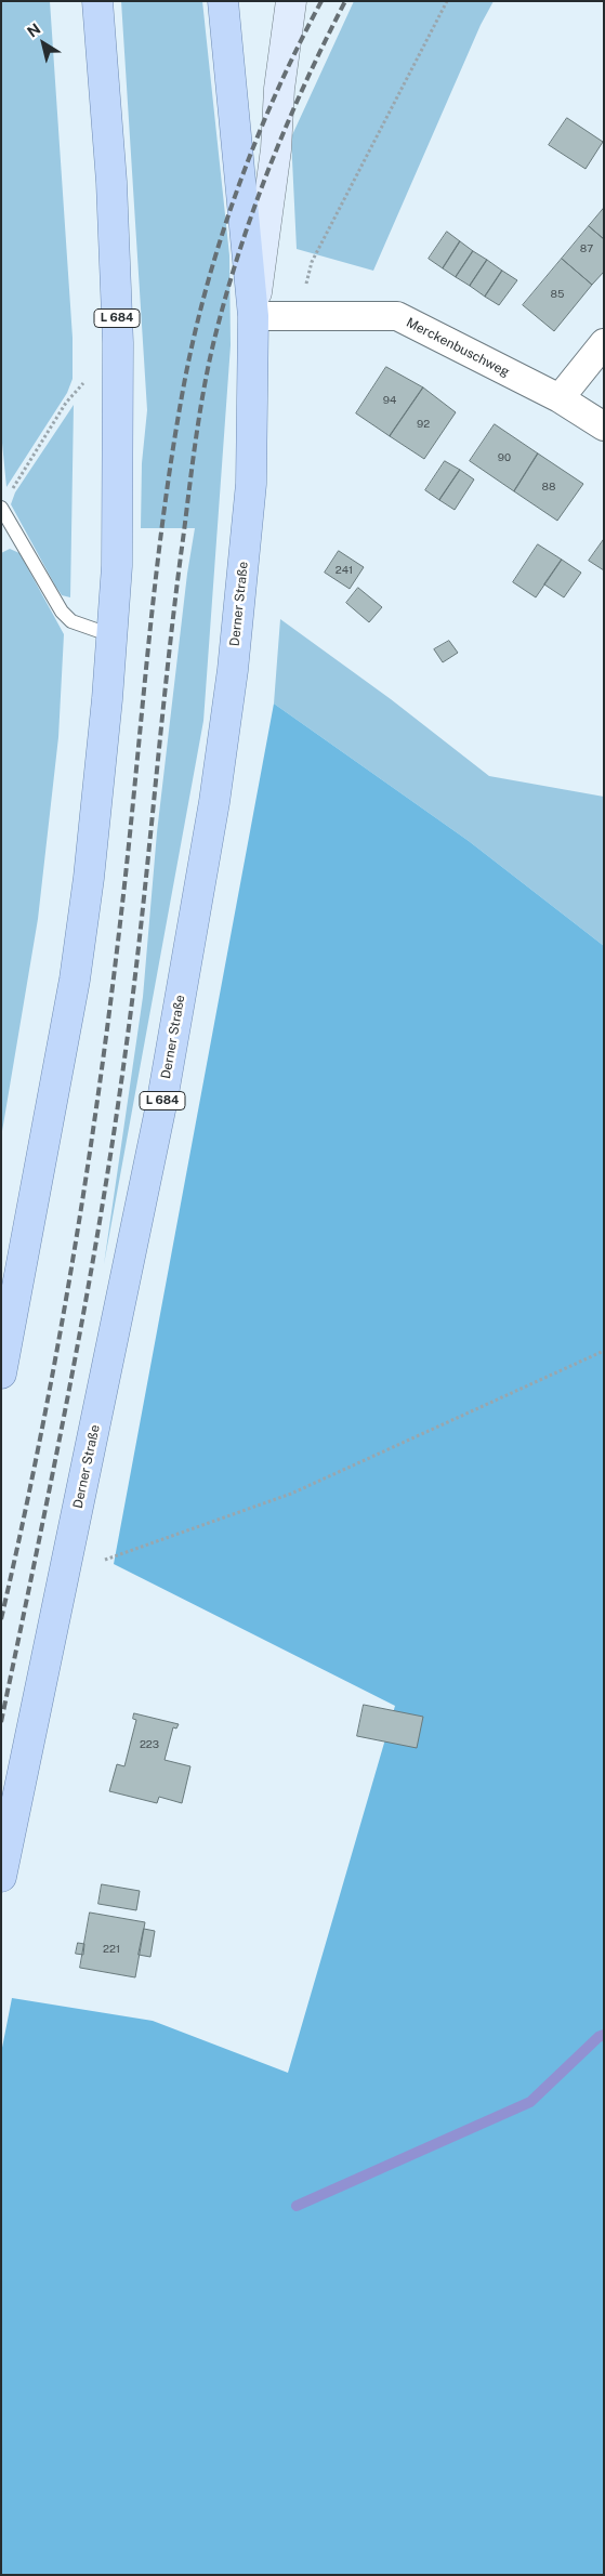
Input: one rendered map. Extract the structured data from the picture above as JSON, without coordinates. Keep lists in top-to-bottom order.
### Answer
{
  "streets": {
    "main road": ["L 684", "Derner Straße"],
    "street": ["Merckenbuschweg"]
  },
  "crossings": [
    ["L 684", "Merckenbuschweg"],
    ["L 684", "Derner Straße"],
    ["Merckenbuschweg", "Derner Straße"]
  ],
  "house_numbers": [
    "87",
    "85",
    "94",
    "92",
    "90",
    "88",
    "241",
    "223",
    "221"
  ],
  "north": "top left"
}
